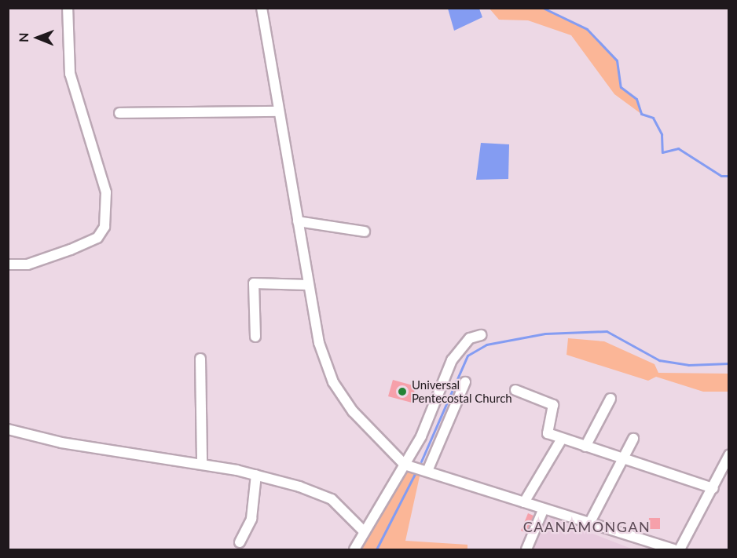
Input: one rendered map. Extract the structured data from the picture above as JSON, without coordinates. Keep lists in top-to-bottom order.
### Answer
{
  "districts": ["CAANAMONGAN"],
  "places": ["Universal Pentecostal Church"],
  "north": "left"
}
